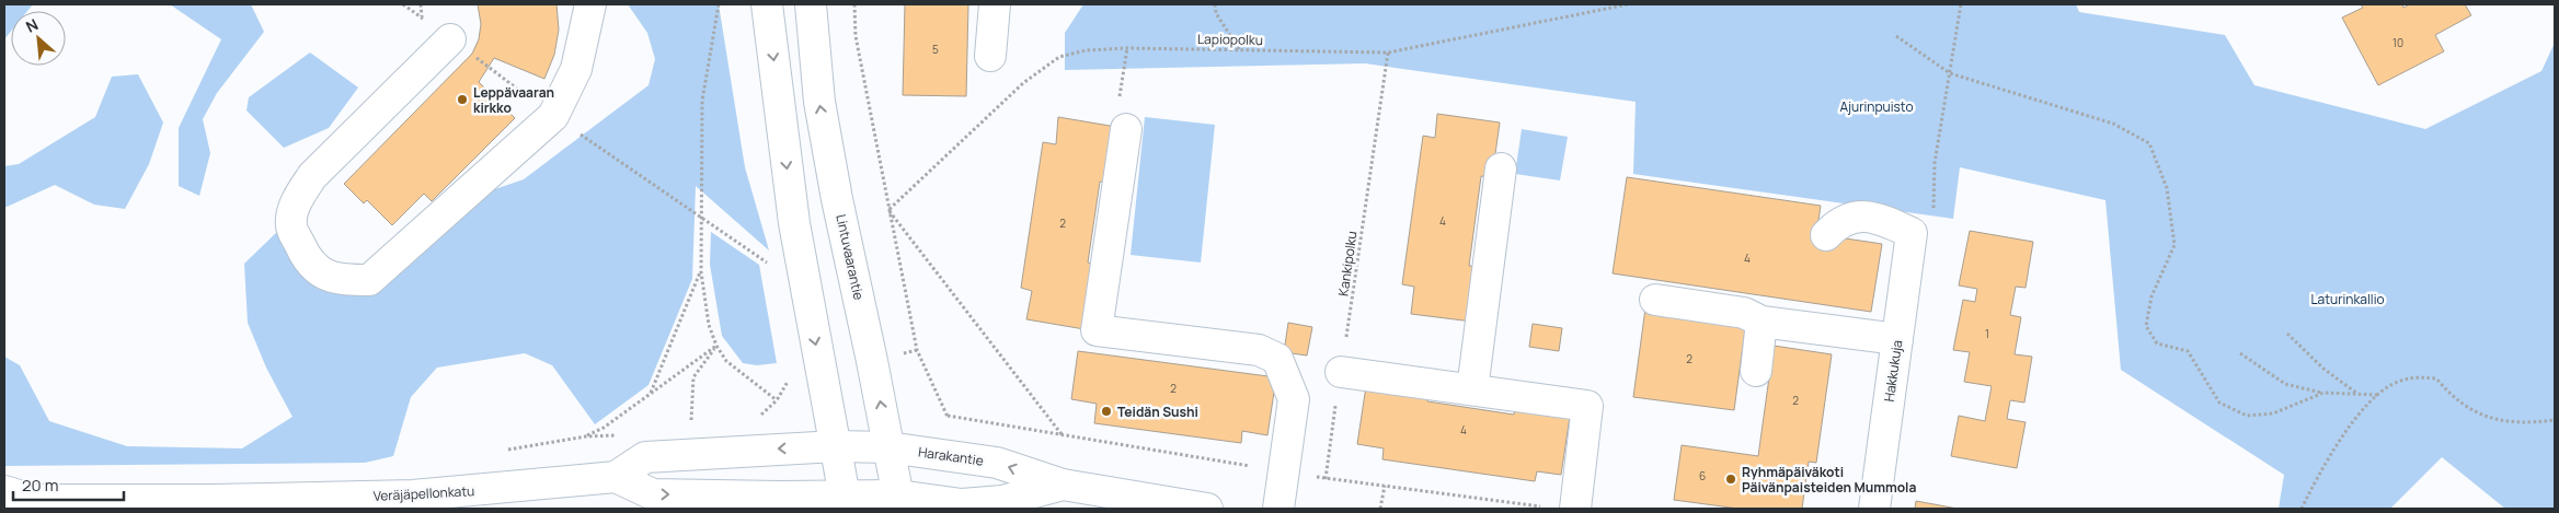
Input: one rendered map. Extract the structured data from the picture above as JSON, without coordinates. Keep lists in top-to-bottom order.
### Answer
{
  "streets": {
    "street": [
      "Lintuvaarantie",
      "Hakkukuja",
      "Harakantie",
      "Veräjäpellonkatu"
    ],
    "path": ["Lapiopolku", "Kankipolku"]
  },
  "crossings": [
    ["Lapiopolku", "Kankipolku"],
    ["Lintuvaarantie", "Harakantie"],
    ["Harakantie", "Veräjäpellonkatu"]
  ],
  "parks": ["Ajurinpuisto", "Laturinkallio"],
  "places": ["Leppävaaran kirkko", "Teidän Sushi", "Ryhmäpäiväkoti Päivänpaisteiden Mummola"],
  "house_numbers": [
    "10",
    "5",
    "4",
    "2",
    "4",
    "1",
    "2",
    "2",
    "2",
    "4",
    "6"
  ],
  "scale_bar": "20 m",
  "north": "top left"
}
